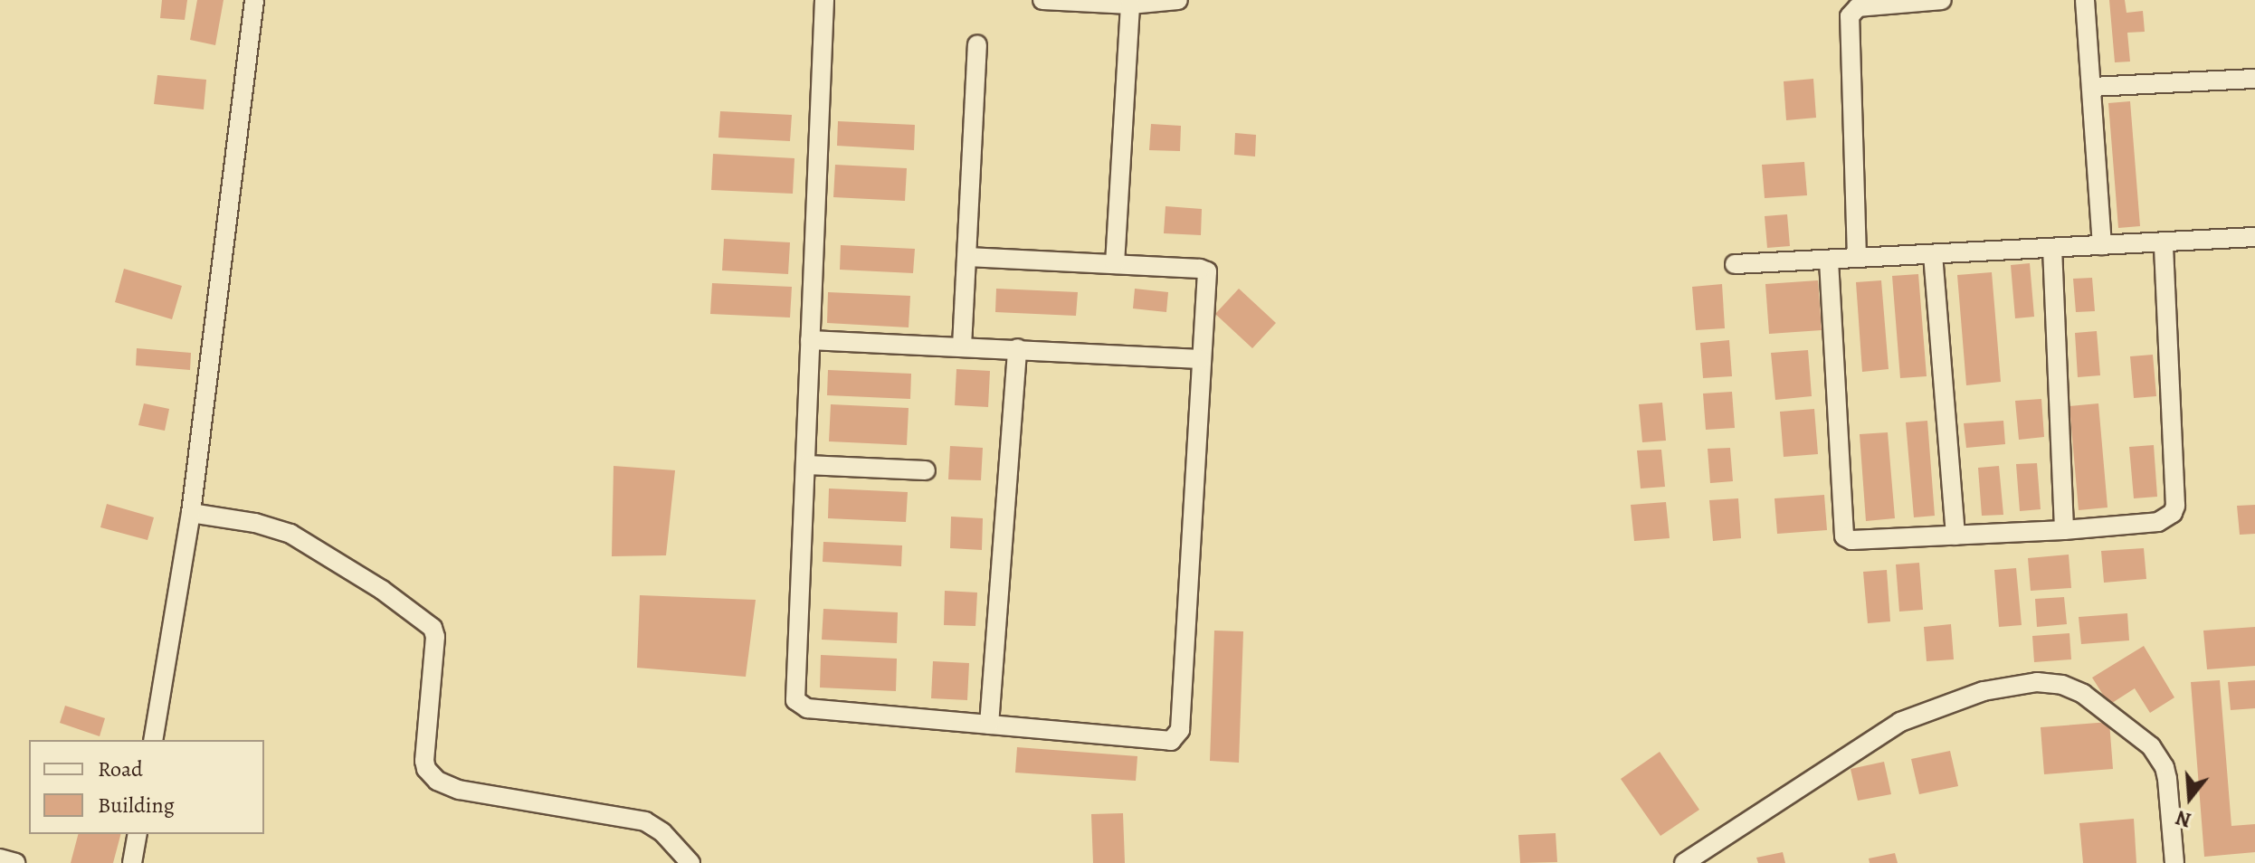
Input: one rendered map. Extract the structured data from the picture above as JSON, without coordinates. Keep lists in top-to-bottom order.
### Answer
{
  "legend": ["Road", "Building"],
  "north": "bottom"
}
